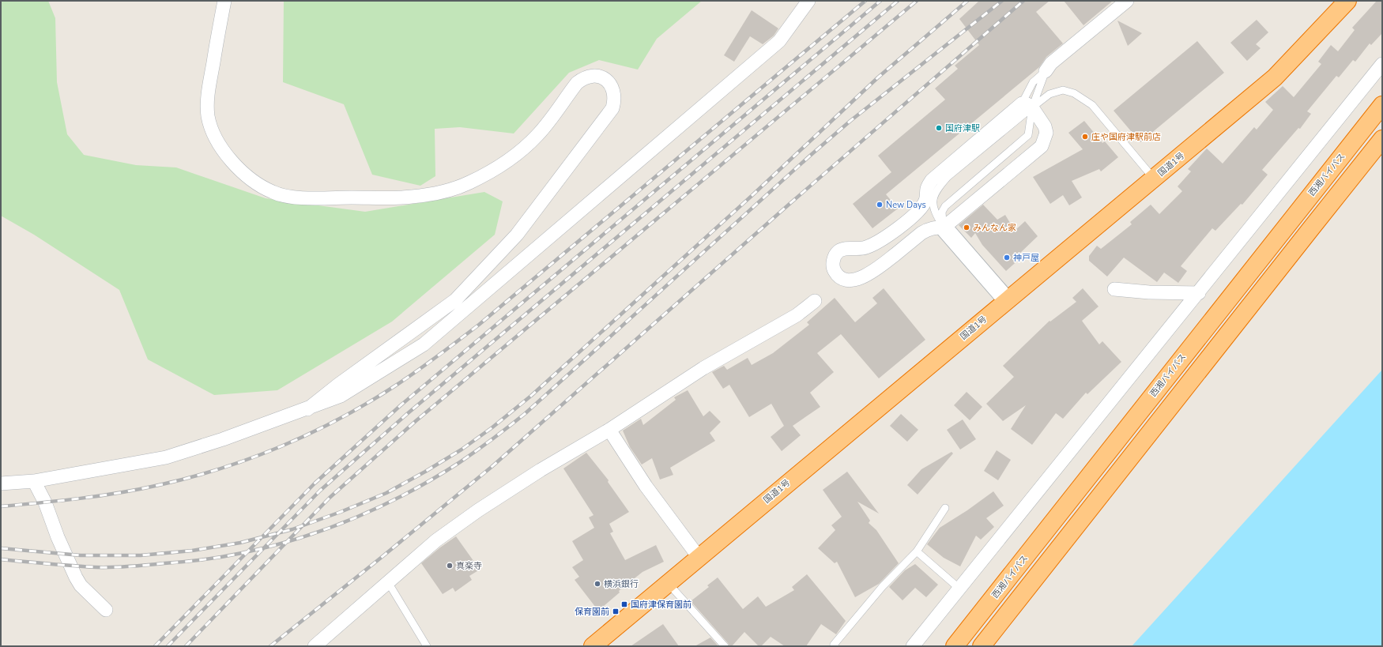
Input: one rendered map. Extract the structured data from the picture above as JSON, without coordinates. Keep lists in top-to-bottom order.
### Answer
{
  "streets": {
    "highway": ["国道1号", "西湘バイパス"]
  },
  "places": {
    "other": [
      "国府津駅",
      "庄や国府津駅前店",
      "New Days",
      "みんなん家",
      "神戸屋",
      "真楽寺",
      "横浜銀行"
    ],
    "transit": ["国府津保育園前", "保育園前"]
  }
}
